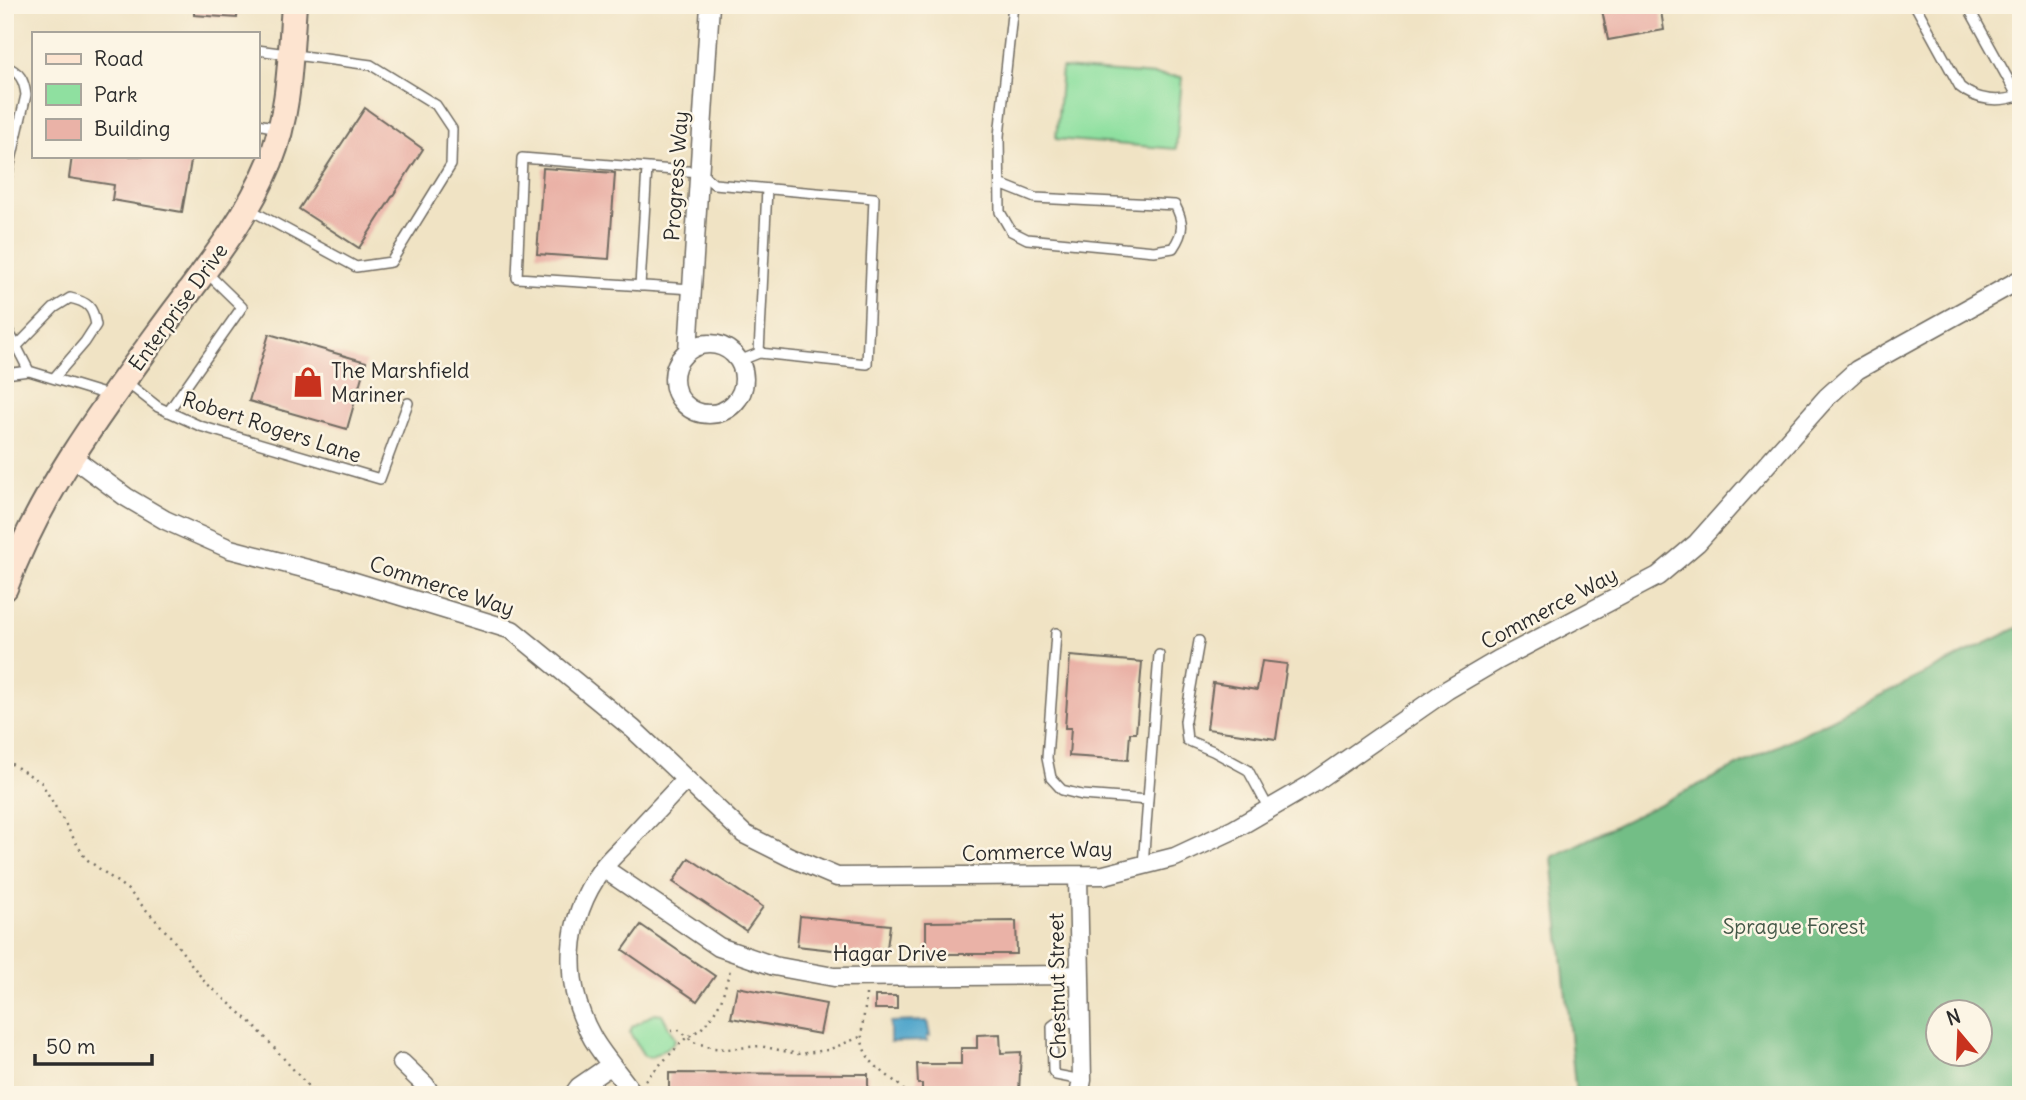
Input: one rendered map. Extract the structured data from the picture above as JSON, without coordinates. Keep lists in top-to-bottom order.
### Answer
{
  "streets": {
    "street": [
      "Progress Way",
      "Enterprise Drive",
      "Commerce Way",
      "Hagar Drive",
      "Chestnut Street"
    ],
    "lane": ["Robert Rogers Lane"]
  },
  "crossings": [
    ["Enterprise Drive", "Robert Rogers Lane"],
    ["Enterprise Drive", "Commerce Way"],
    ["Commerce Way", "Chestnut Street"],
    ["Hagar Drive", "Chestnut Street"]
  ],
  "parks": ["Sprague Forest"],
  "places": {
    "shop": ["The Marshfield Mariner"]
  },
  "legend": ["Road", "Park", "Building"],
  "scale_bar": "50 m",
  "north": "top"
}
